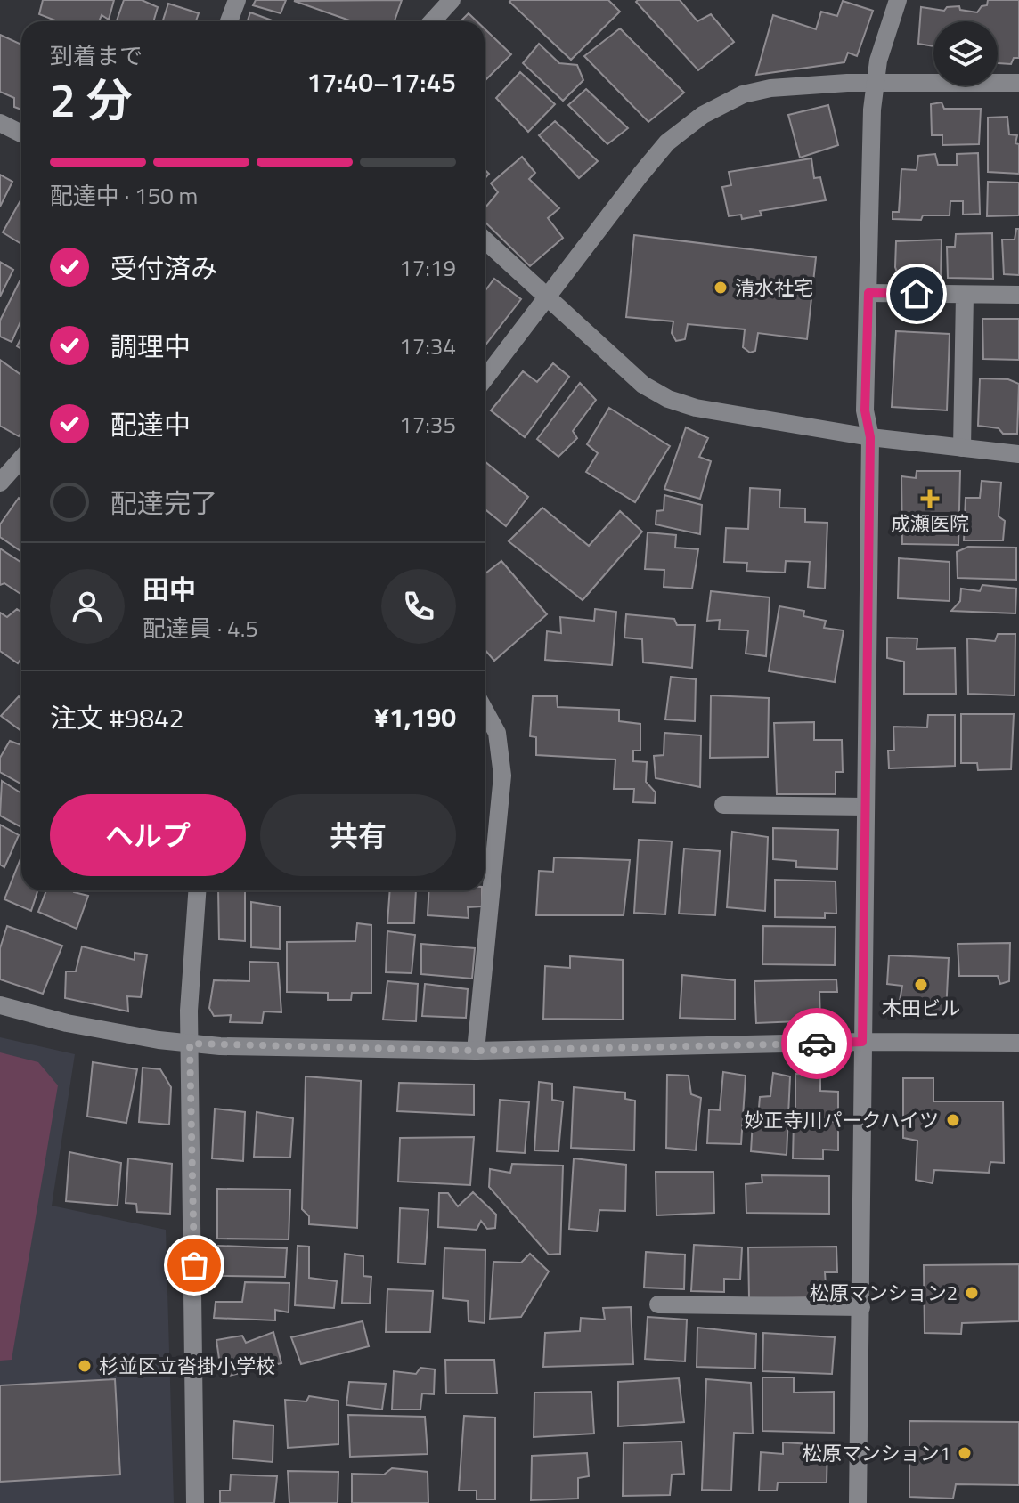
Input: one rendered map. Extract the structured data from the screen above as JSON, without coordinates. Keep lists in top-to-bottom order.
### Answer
{
  "places": {
    "other": [
      "清水社宅",
      "木田ビル",
      "妙正寺川パークハイツ",
      "松原マンション2",
      "杉並区立沓掛小学校",
      "松原マンション1"
    ],
    "health": ["成瀬医院"]
  },
  "page": {
    "heading": ["2 分", "到着まで", "17:40–17:45"],
    "panel": [
      "田中",
      "配達員 · 4.5",
      "注文 #9842",
      "¥1,190"
    ],
    "bar": "配達中 · 150 m",
    "list": [
      ["受付済み", "17:19"],
      ["調理中", "17:34"],
      ["配達中", "17:35"],
      "配達完了"
    ],
    "buttons": ["ヘルプ", "共有"]
  }
}
